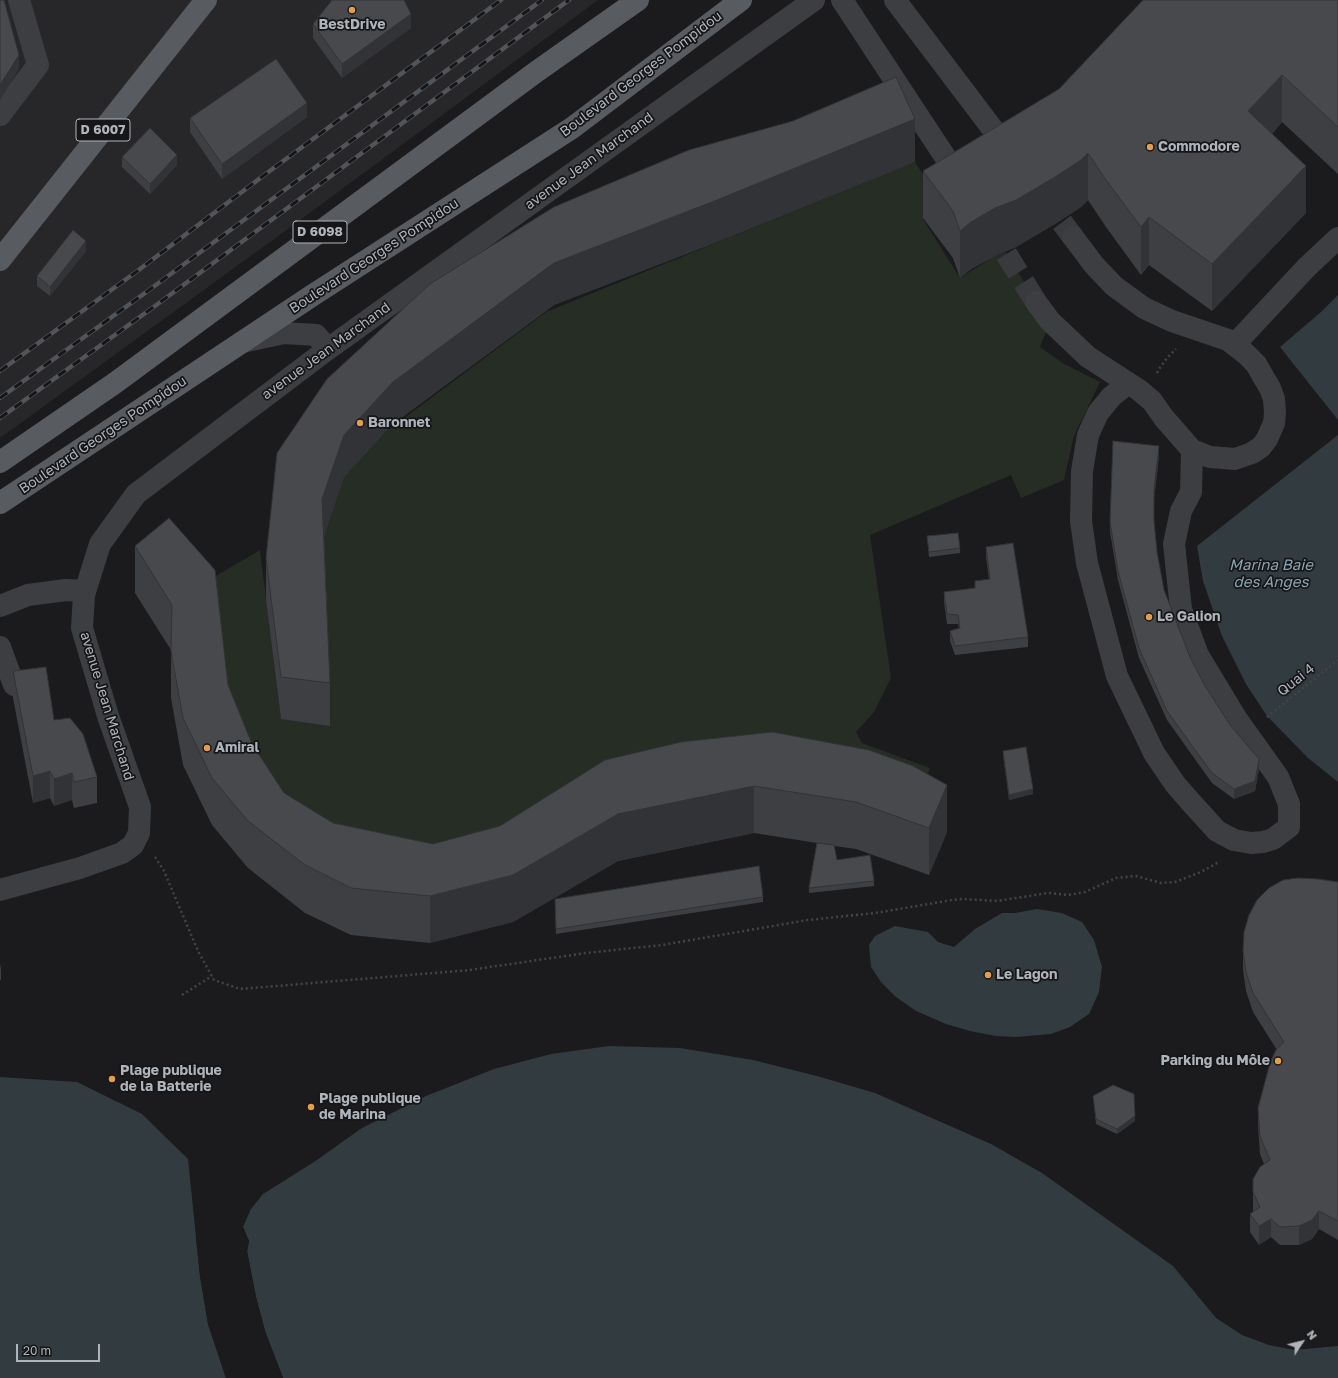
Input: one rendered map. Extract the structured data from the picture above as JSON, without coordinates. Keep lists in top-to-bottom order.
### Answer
{
  "streets": {
    "main road": ["Boulevard Georges Pompidou", "D 6007", "D 6098"],
    "street": ["avenue Jean Marchand"],
    "path": ["Quai 4"]
  },
  "water": ["Marina Baie des Anges"],
  "places": [
    "BestDrive",
    "Commodore",
    "Baronnet",
    "Le Galion",
    "Amiral",
    "Le Lagon",
    "Parking du Môle",
    "Plage publique de la Batterie",
    "Plage publique de Marina"
  ],
  "scale_bar": "20 m",
  "north": "top right"
}
